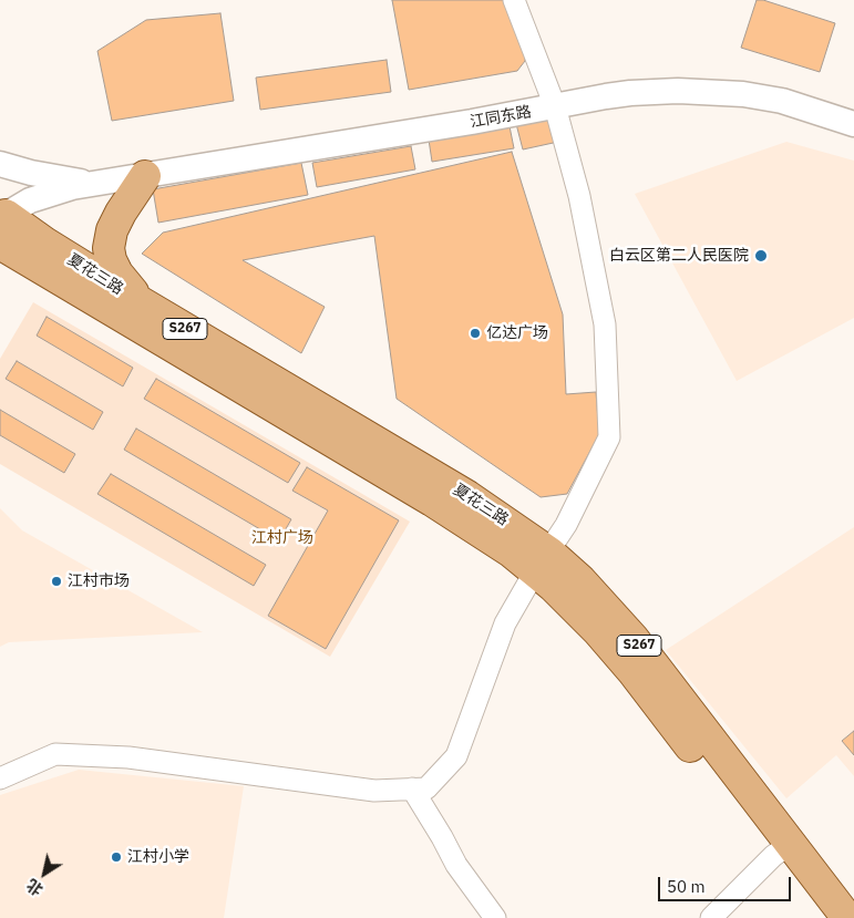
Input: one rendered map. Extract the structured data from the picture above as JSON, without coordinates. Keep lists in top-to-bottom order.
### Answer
{
  "streets": {
    "main road": ["夏花三路", "S267"],
    "street": ["江同东路"]
  },
  "parks": ["江村广场"],
  "places": [
    "白云区第二人民医院",
    "亿达广场",
    "江村市场",
    "江村小学"
  ],
  "scale_bar": "50 m",
  "north": "bottom left"
}
